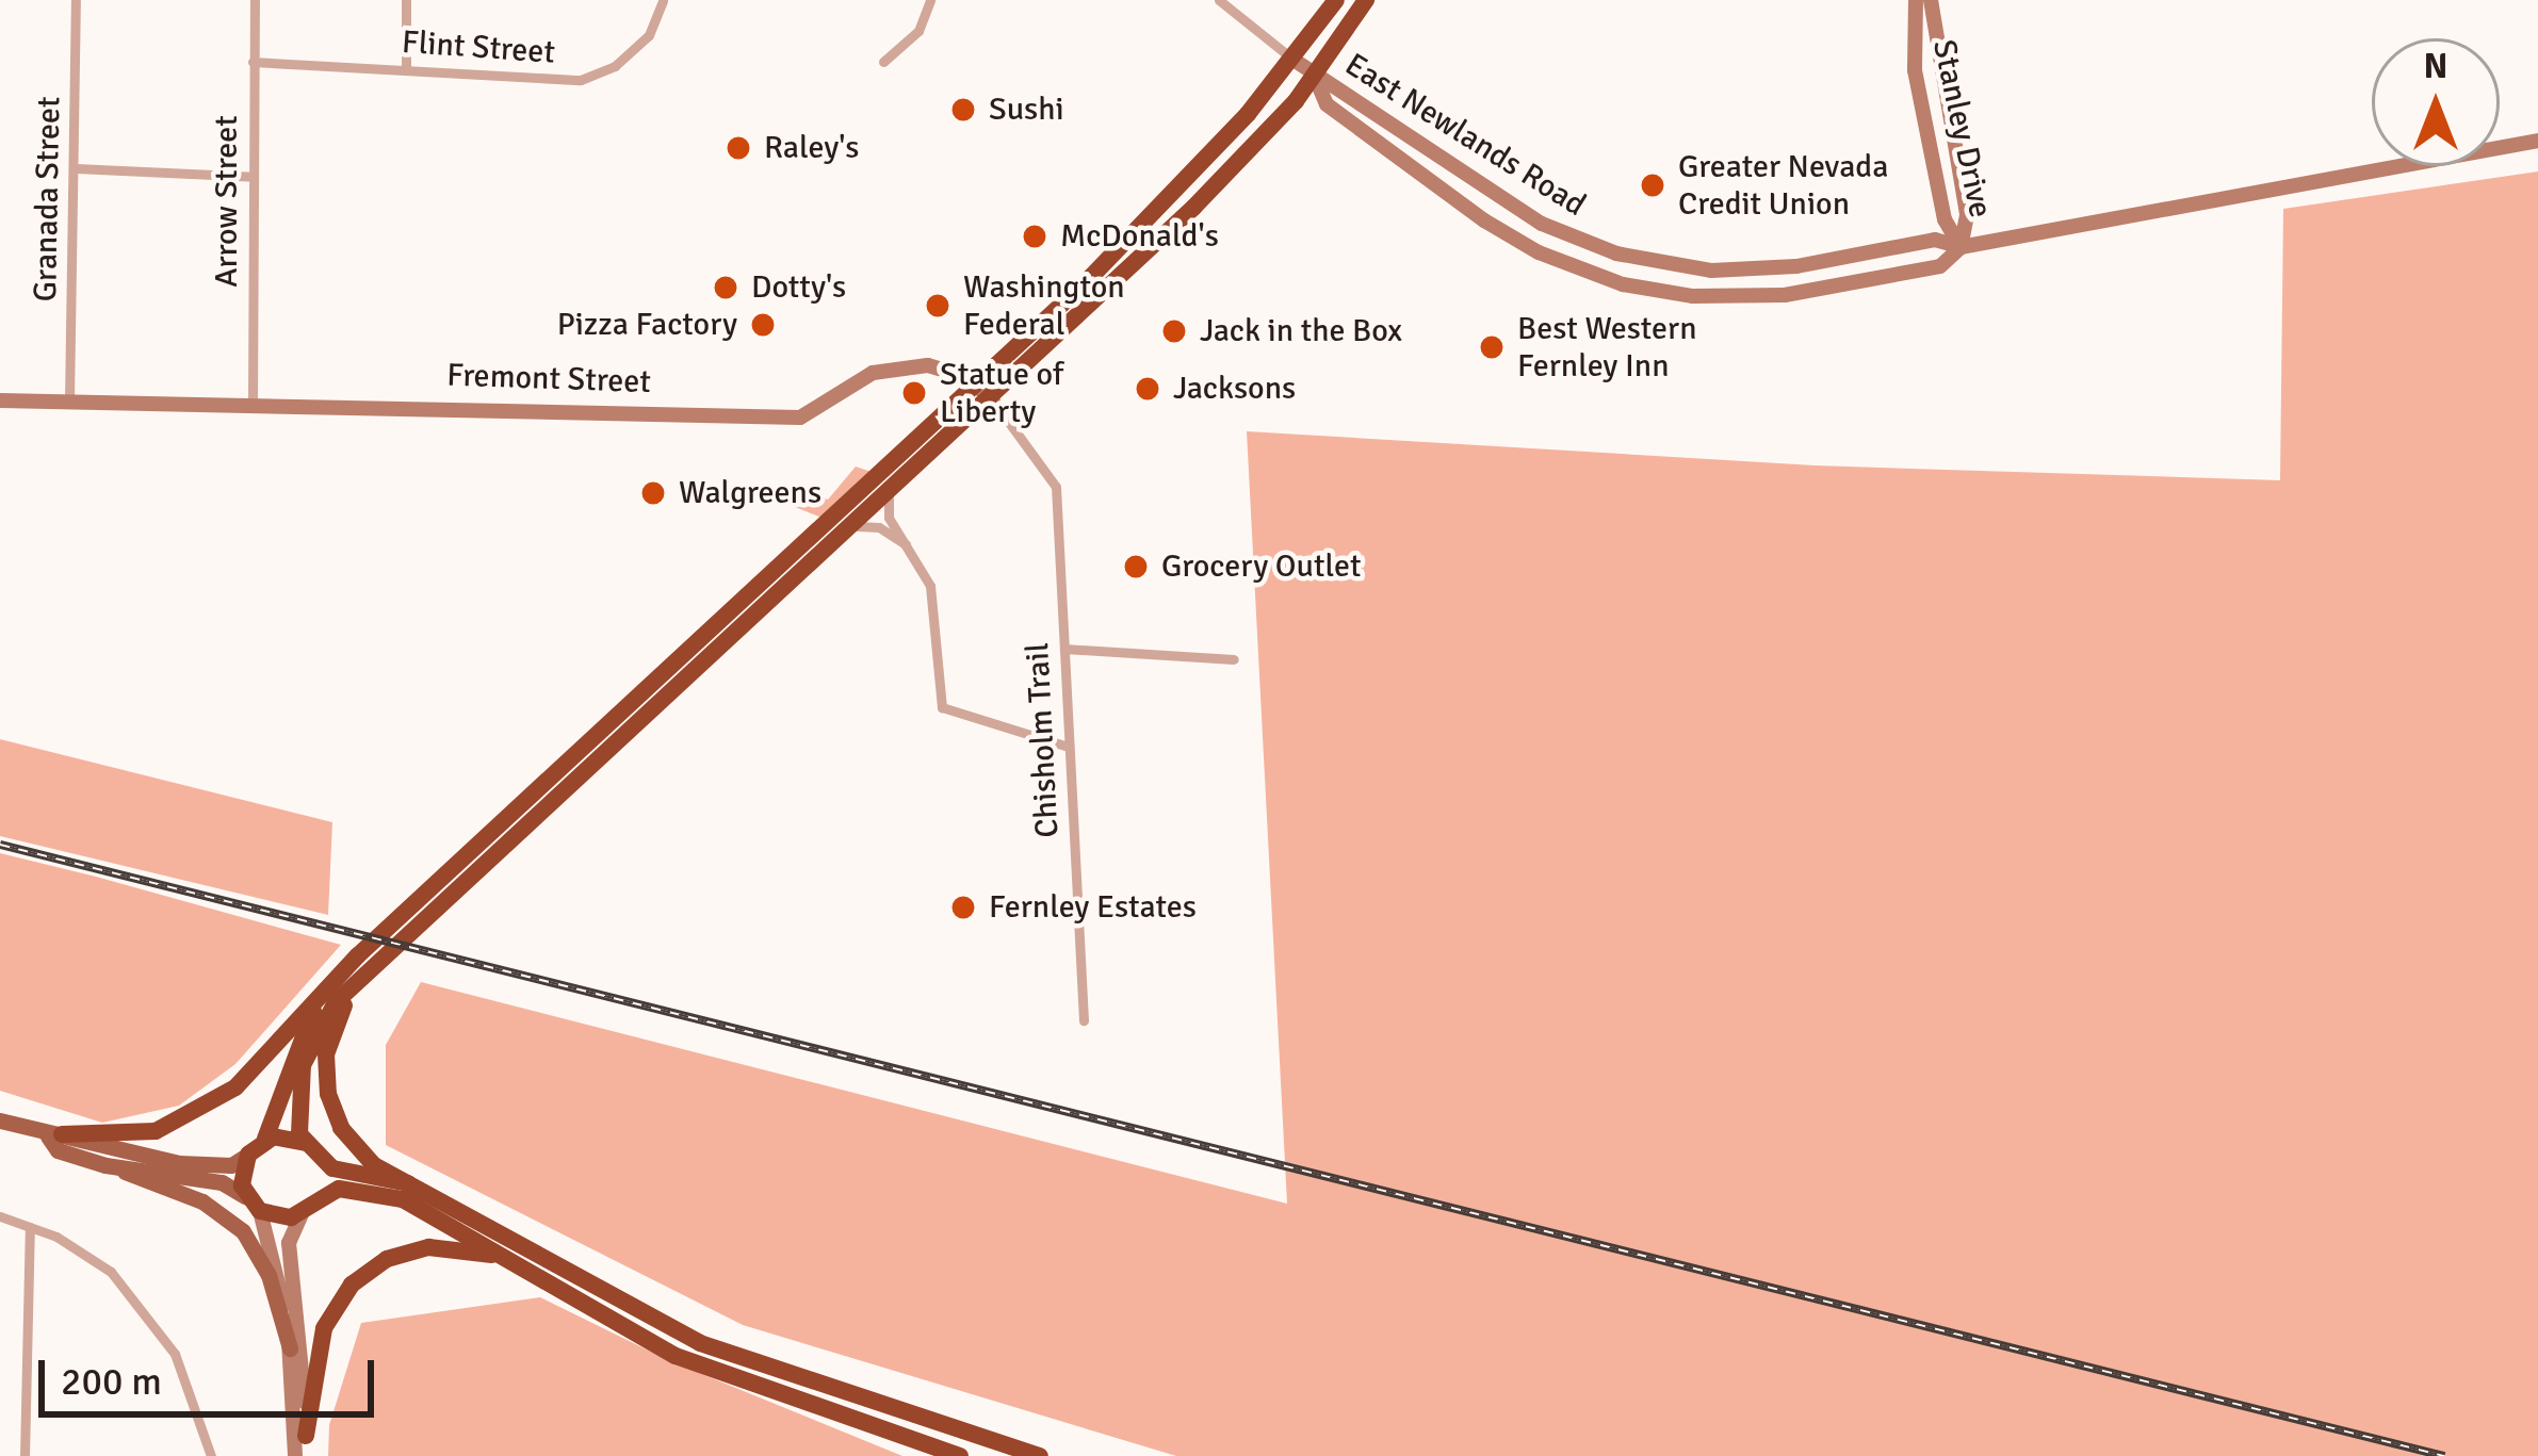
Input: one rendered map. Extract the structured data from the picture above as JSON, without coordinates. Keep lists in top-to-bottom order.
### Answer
{
  "streets": {
    "street": [
      "Flint Street",
      "Stanley Drive",
      "East Newlands Road",
      "Granada Street",
      "Arrow Street",
      "Fremont Street",
      "Chisholm Trail"
    ]
  },
  "crossings": [
    ["Flint Street", "Arrow Street"],
    ["Stanley Drive", "East Newlands Road"],
    ["Granada Street", "Fremont Street"],
    ["Arrow Street", "Fremont Street"],
    ["Fremont Street", "Chisholm Trail"]
  ],
  "places": [
    "Sushi",
    "Raley's",
    "Greater Nevada Credit Union",
    "McDonald's",
    "Dotty's",
    "Washington Federal",
    "Pizza Factory",
    "Jack in the Box",
    "Best Western Fernley Inn",
    "Jacksons",
    "Statue of Liberty",
    "Walgreens",
    "Grocery Outlet",
    "Fernley Estates"
  ],
  "scale_bar": "200 m",
  "north": "top"
}
